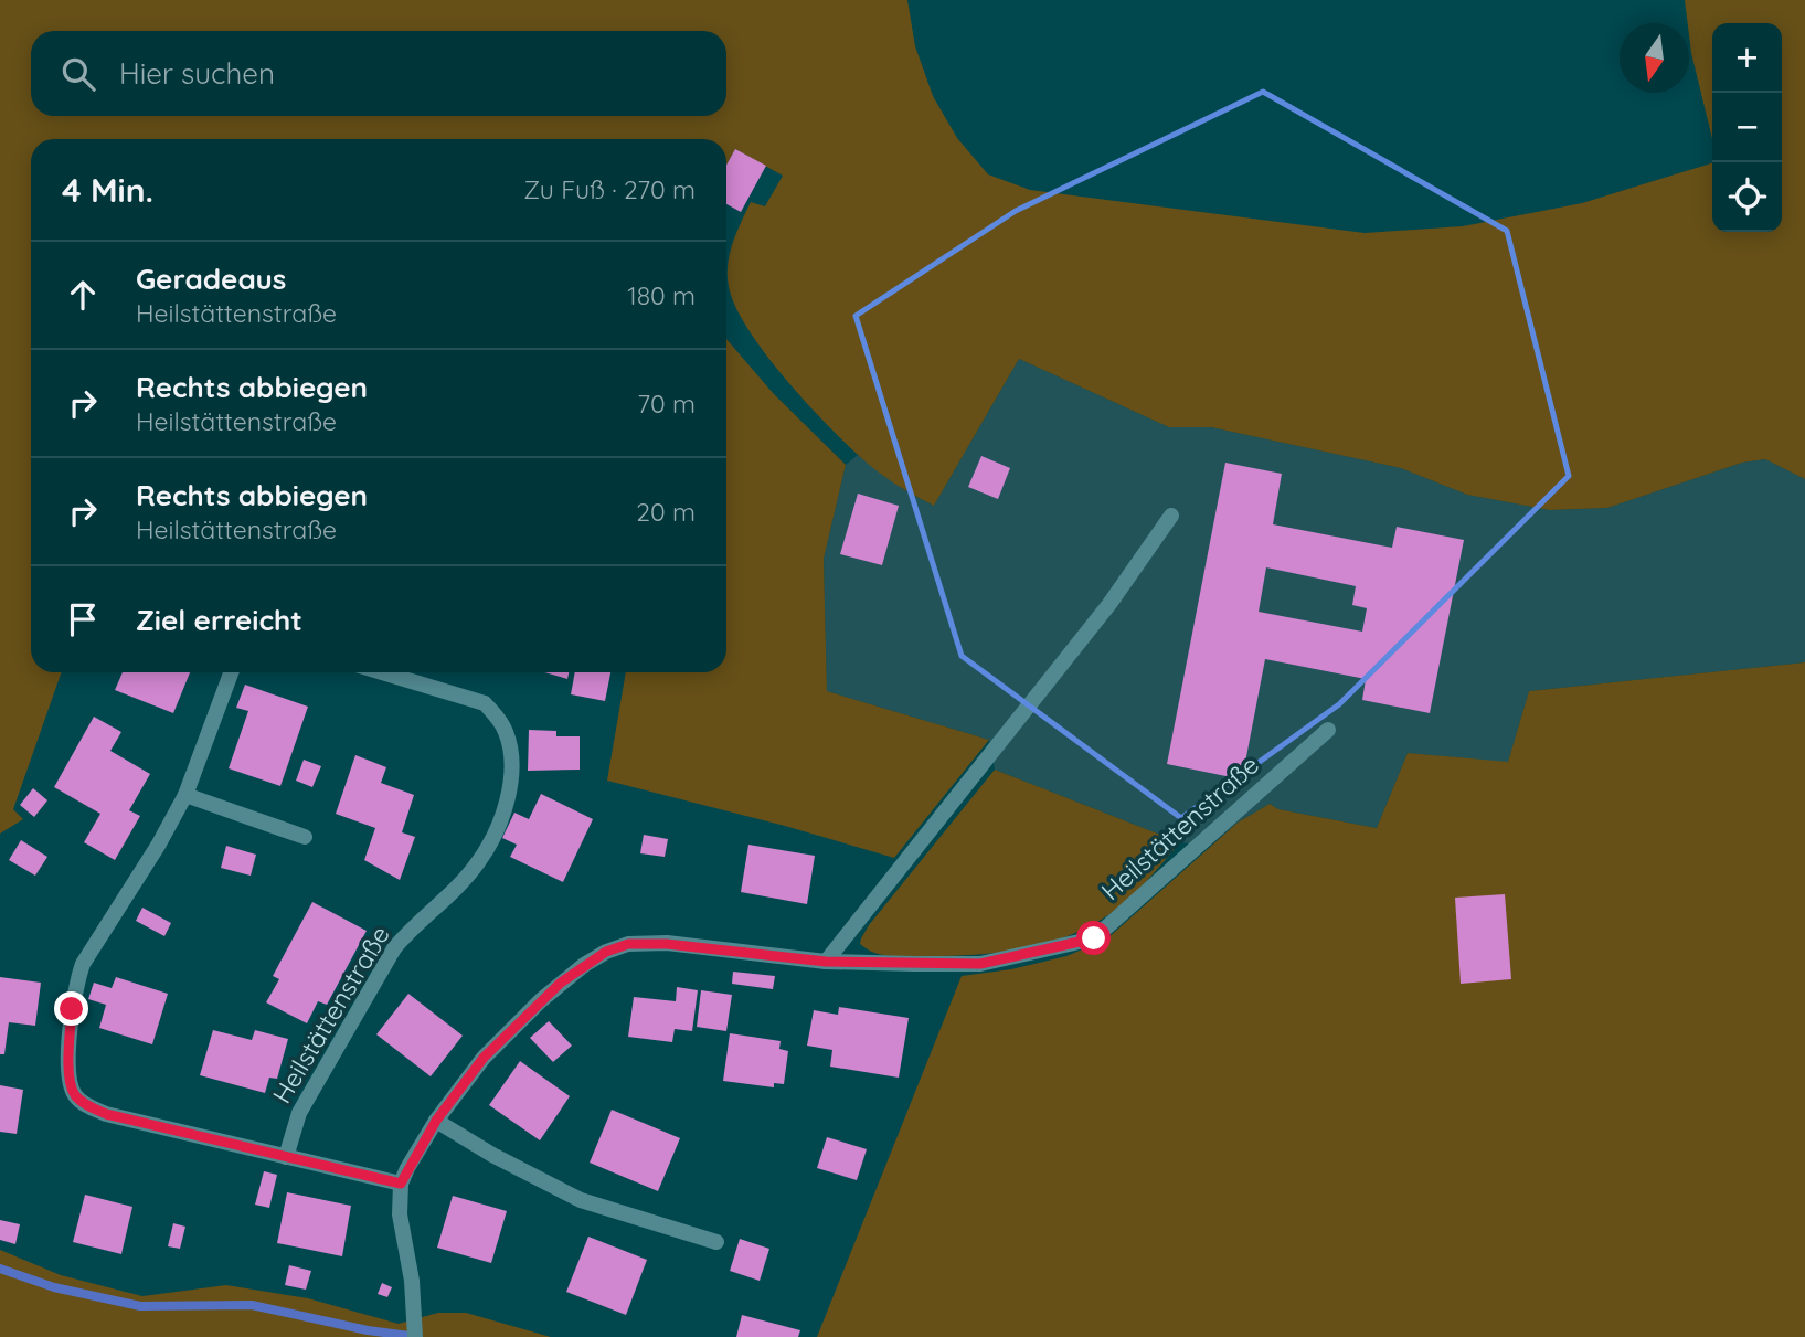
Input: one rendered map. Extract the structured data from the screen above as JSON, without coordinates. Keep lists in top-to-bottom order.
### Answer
{
  "streets": {
    "street": ["Heilstättenstraße"]
  },
  "north": "bottom",
  "page": {
    "map_buttons": ["+", "−"],
    "search": "Hier suchen",
    "heading": ["4 Min.", "Zu Fuß · 270 m"],
    "list": [
      ["Geradeaus", "Heilstättenstraße", "180 m"],
      ["Rechts abbiegen", "Heilstättenstraße", "70 m"],
      ["Rechts abbiegen", "Heilstättenstraße", "20 m"],
      "Ziel erreicht"
    ]
  }
}
